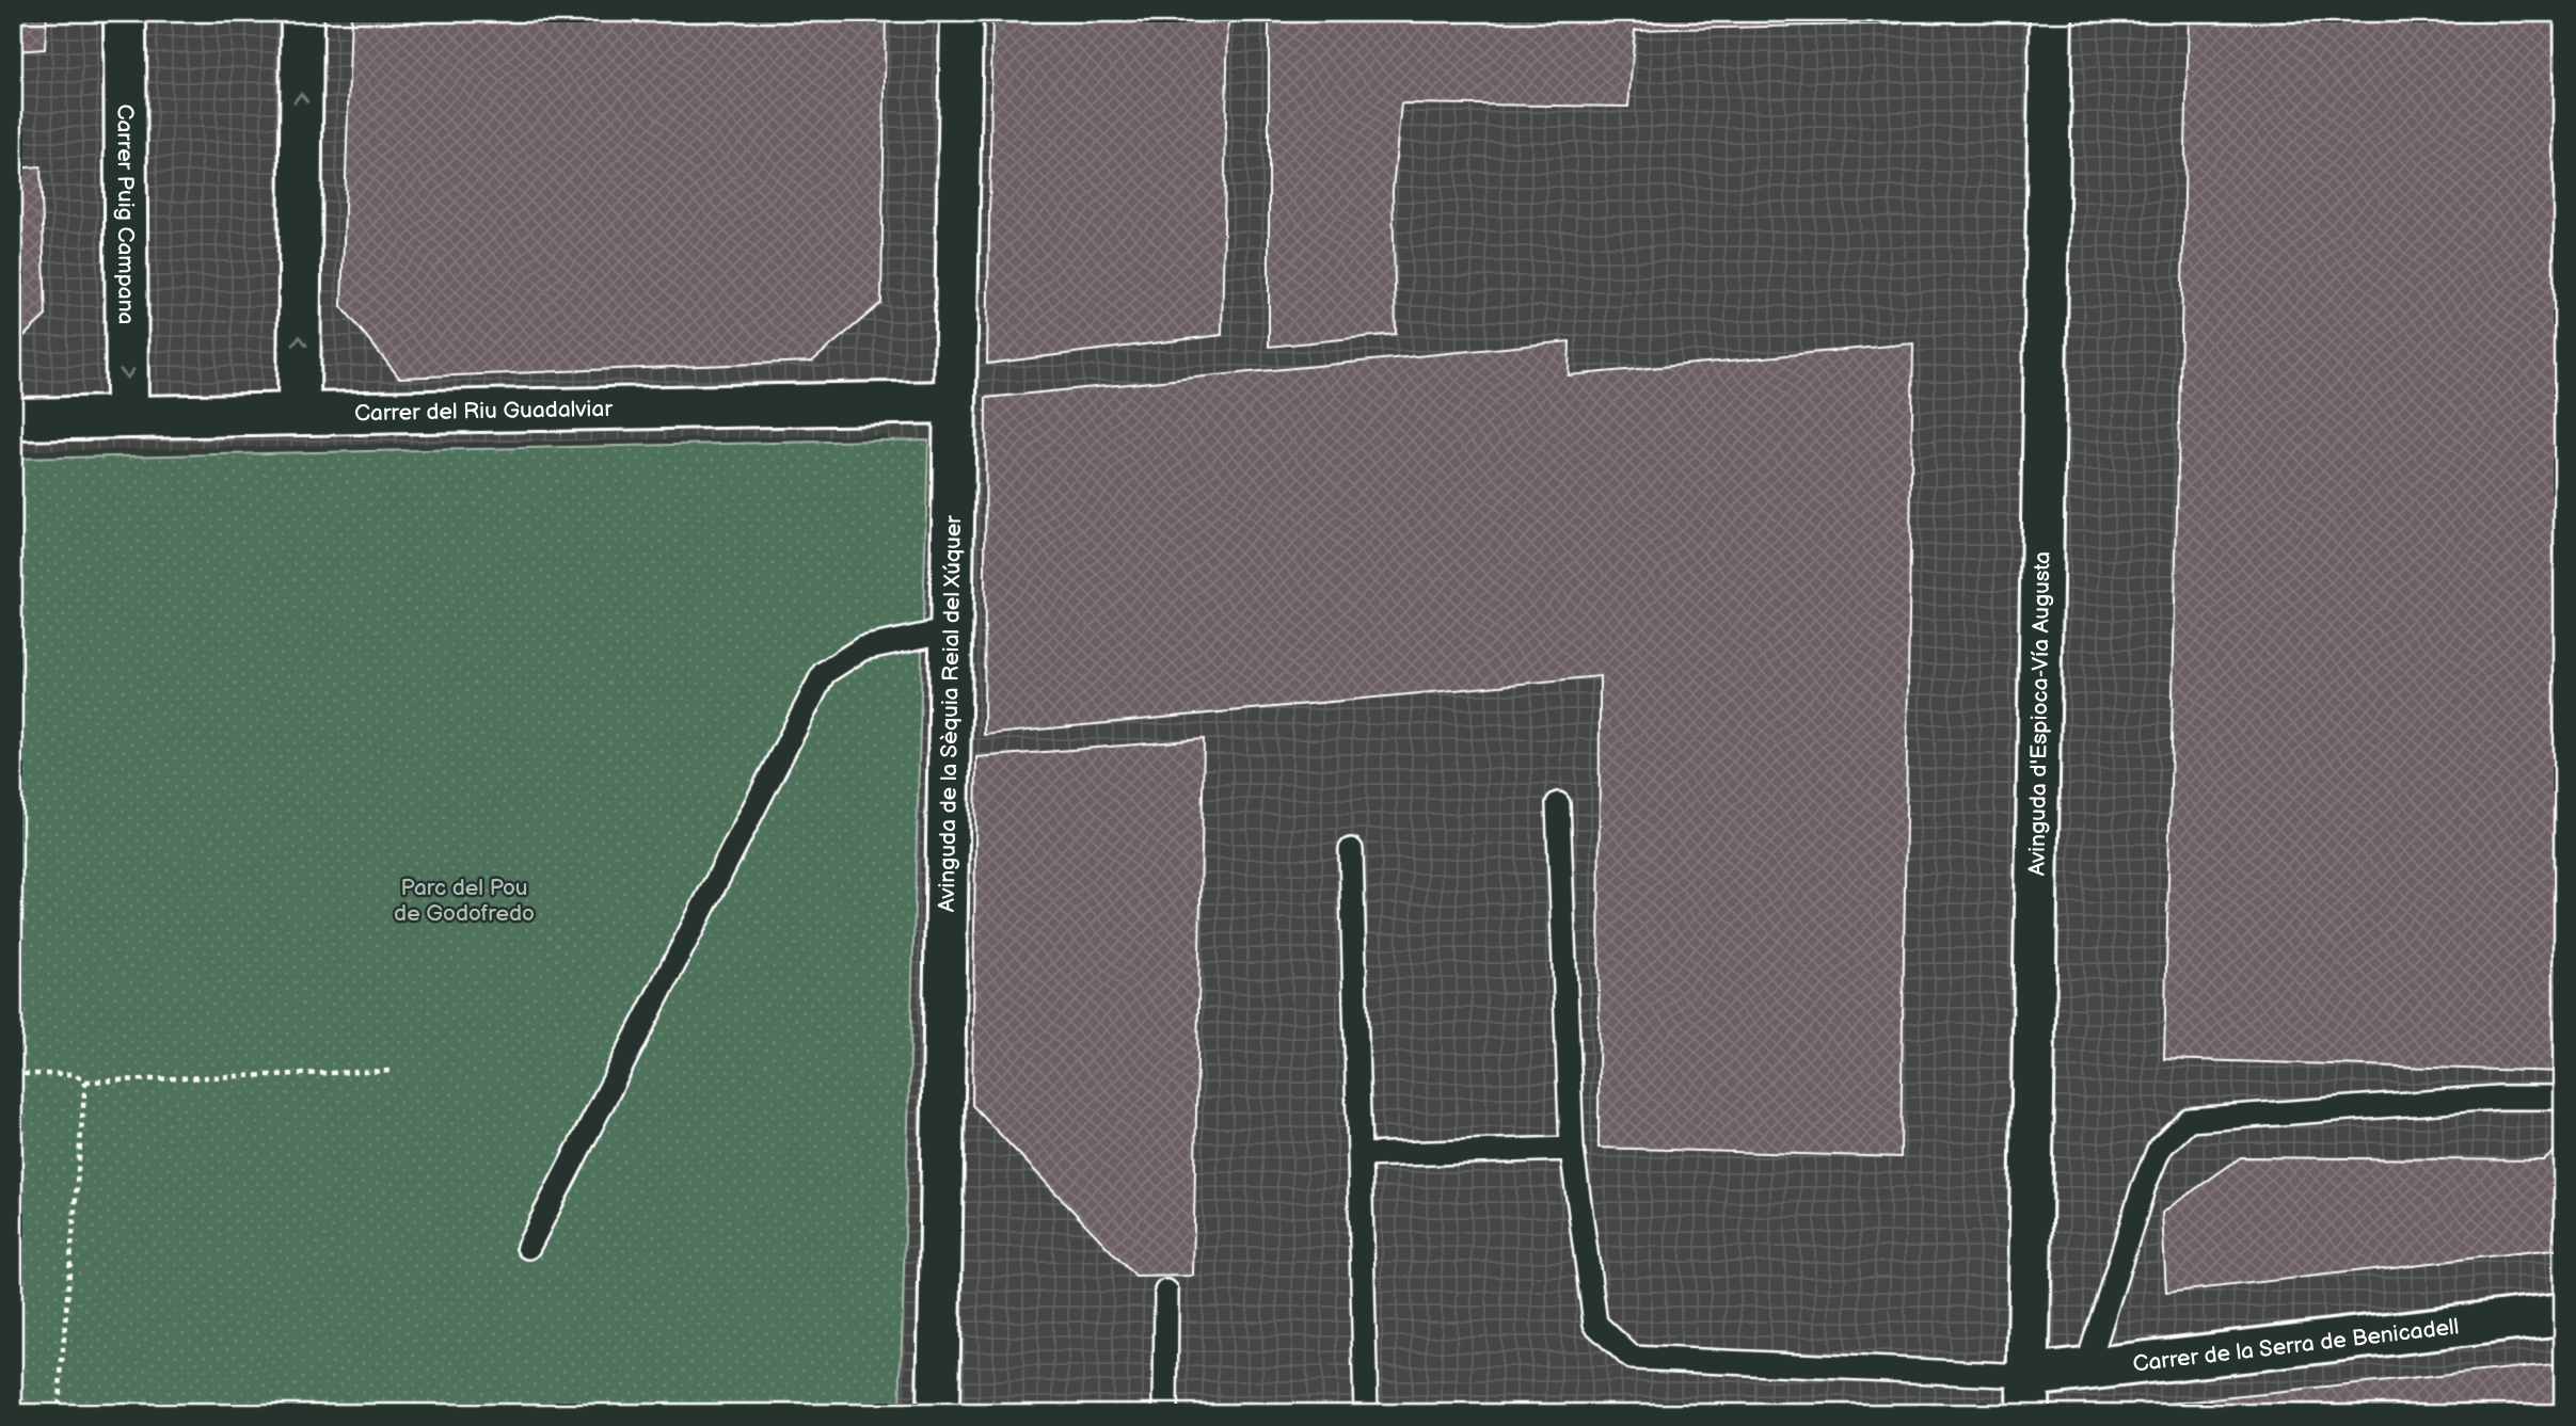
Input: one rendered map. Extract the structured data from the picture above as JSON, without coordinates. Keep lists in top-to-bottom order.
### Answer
{
  "streets": {
    "street": [
      "Carrer Puig Campana",
      "Carrer del Riu Guadalviar",
      "Avinguda de la Sèquia Reial del Xúquer",
      "Avinguda d'Espioca-Vía Augusta",
      "Carrer de la Serra de Benicadell"
    ]
  },
  "crossings": [
    ["Carrer Puig Campana", "Carrer del Riu Guadalviar"],
    ["Carrer del Riu Guadalviar", "Avinguda de la Sèquia Reial del Xúquer"],
    ["Avinguda d'Espioca-Vía Augusta", "Carrer de la Serra de Benicadell"]
  ],
  "parks": ["Parc del Pou de Godofredo"]
}
